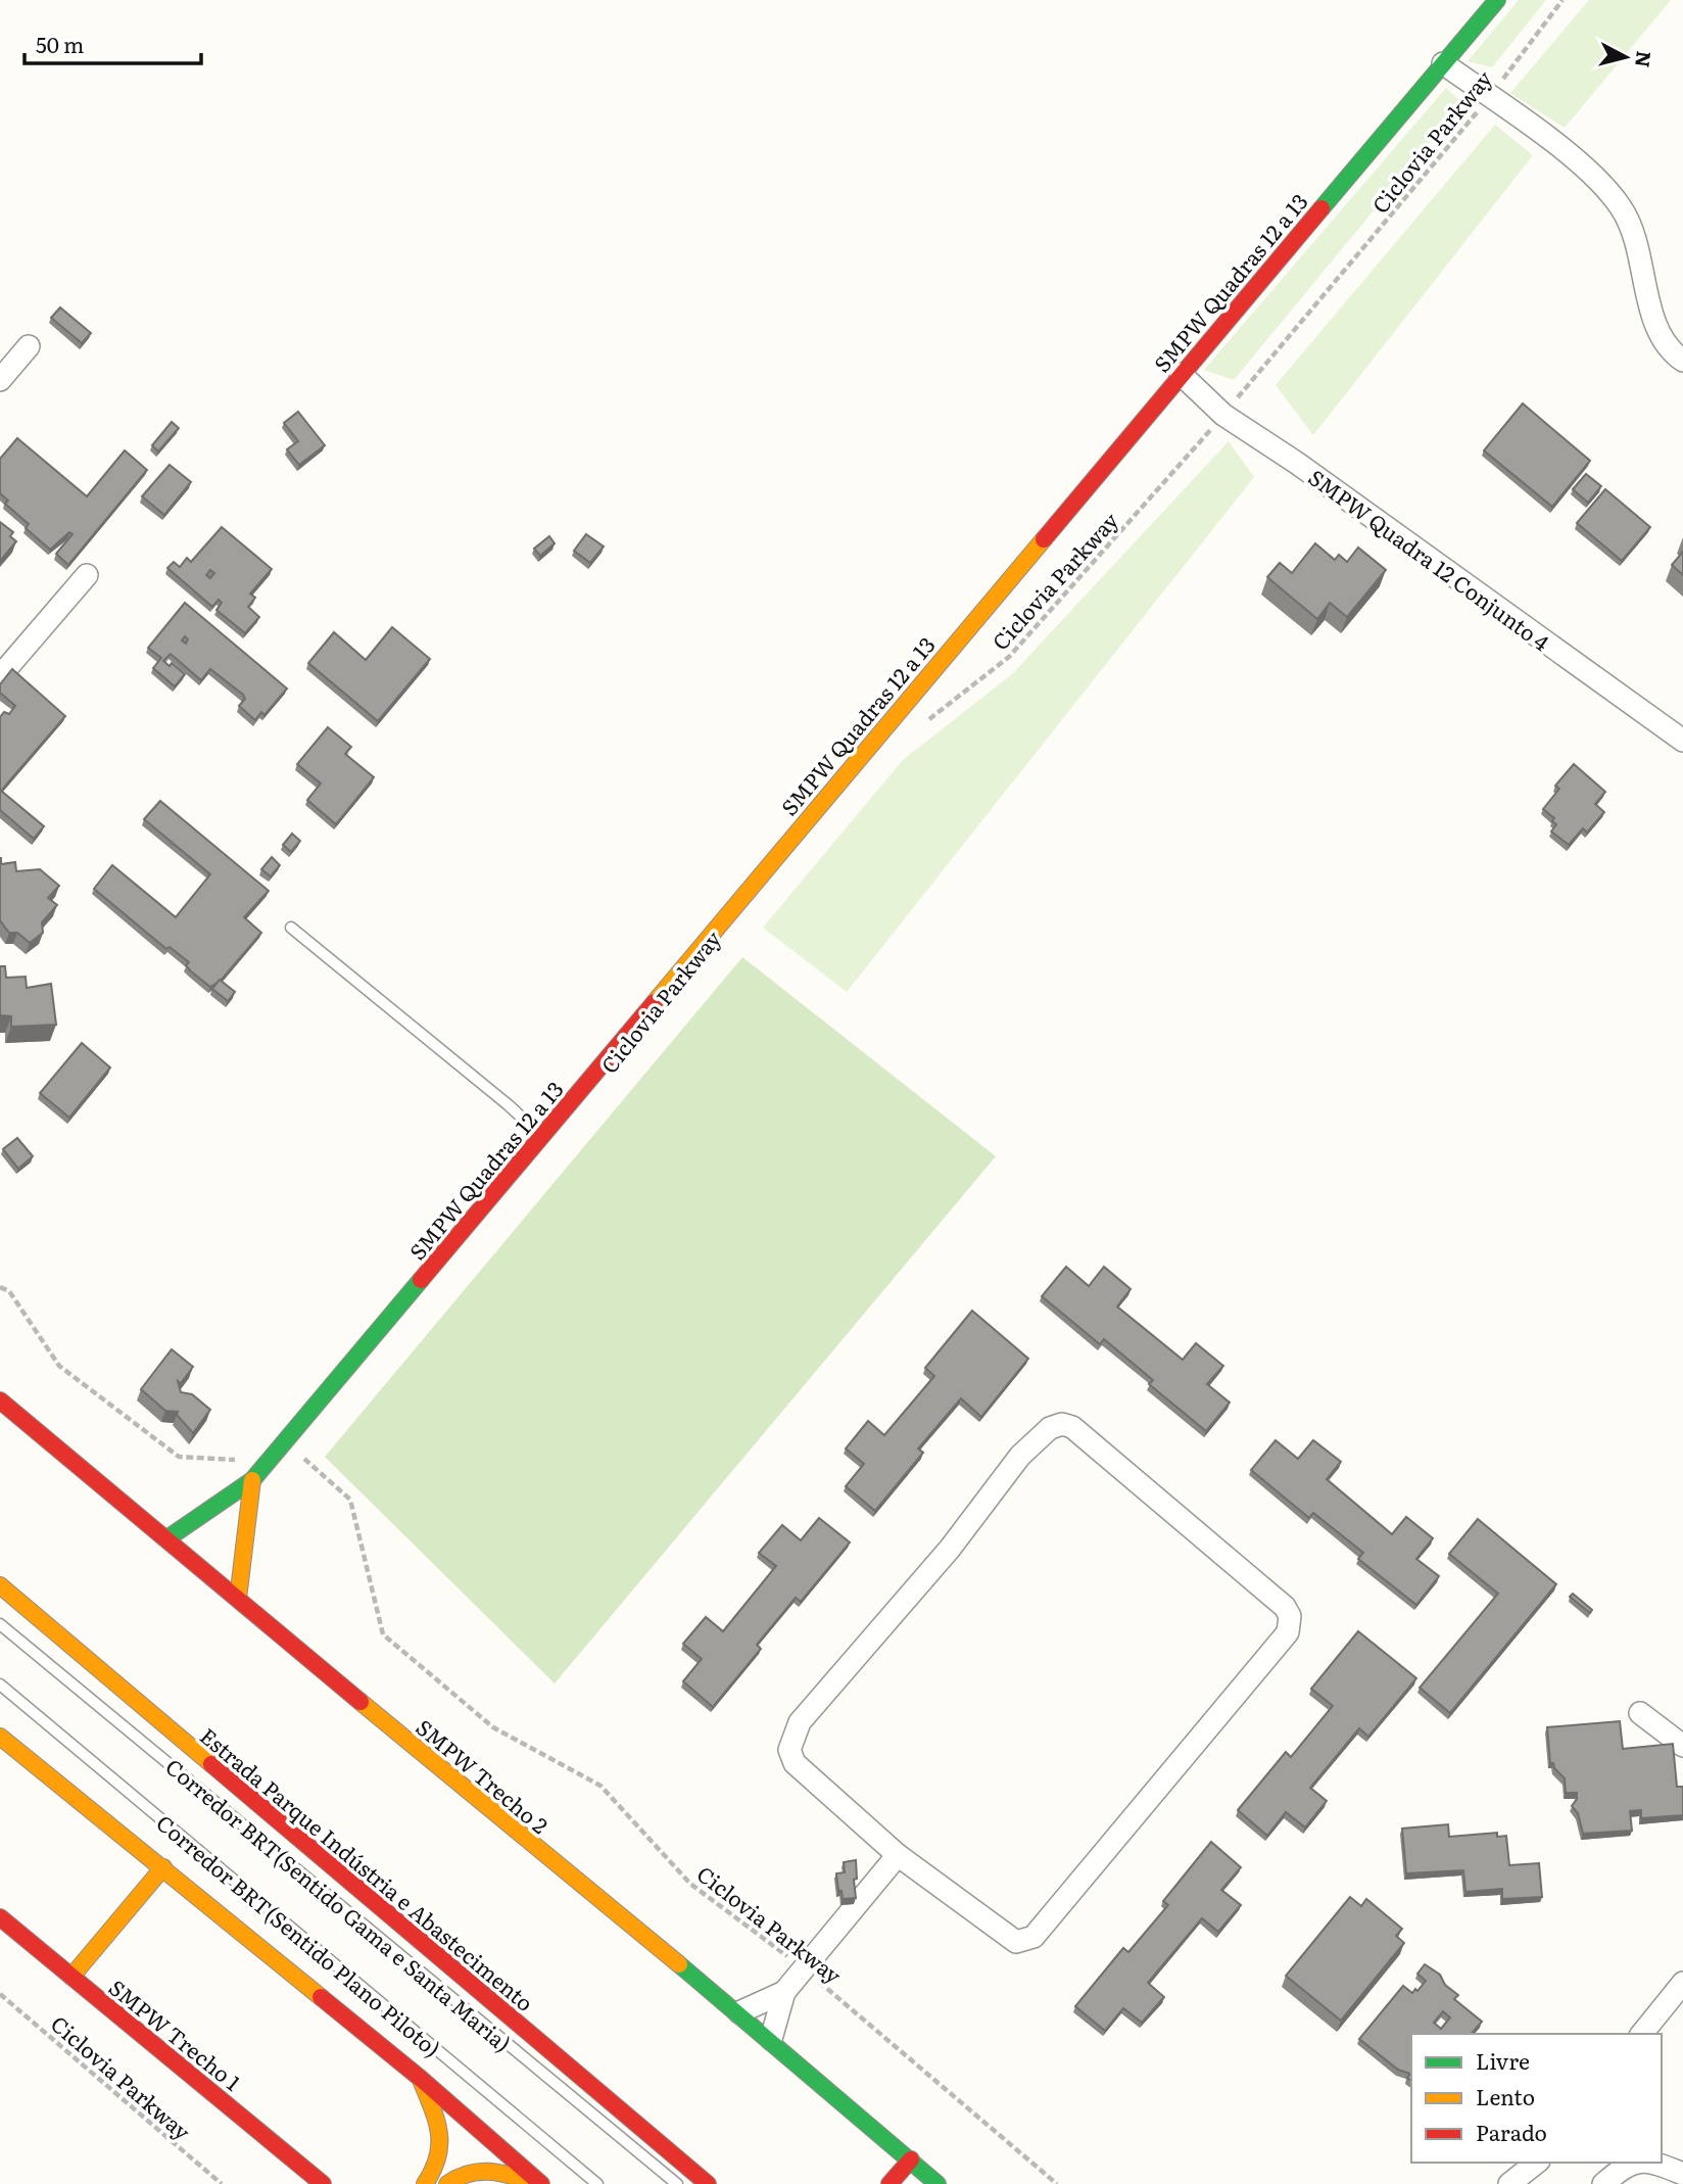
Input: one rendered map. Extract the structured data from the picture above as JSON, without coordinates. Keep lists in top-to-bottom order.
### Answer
{
  "streets": {
    "main road": [
      "SMPW Quadras 12 a 13",
      "SMPW Trecho 2",
      "Estrada Parque Indústria e Abastecimento",
      "SMPW Trecho 1"
    ],
    "street": ["SMPW Quadra 12 Conjunto 4"],
    "lane": ["Corredor BRT(Sentido Gama e Santa Maria)", "Corredor BRT(Sentido Plano Piloto)"],
    "path": ["Ciclovia Parkway"]
  },
  "crossings": [
    ["Ciclovia Parkway", "SMPW Quadra 12 Conjunto 4"],
    ["SMPW Quadras 12 a 13", "SMPW Quadra 12 Conjunto 4"],
    ["SMPW Quadras 12 a 13", "SMPW Trecho 2"]
  ],
  "legend": ["Livre", "Lento", "Parado"],
  "scale_bar": "50 m",
  "north": "right"
}
